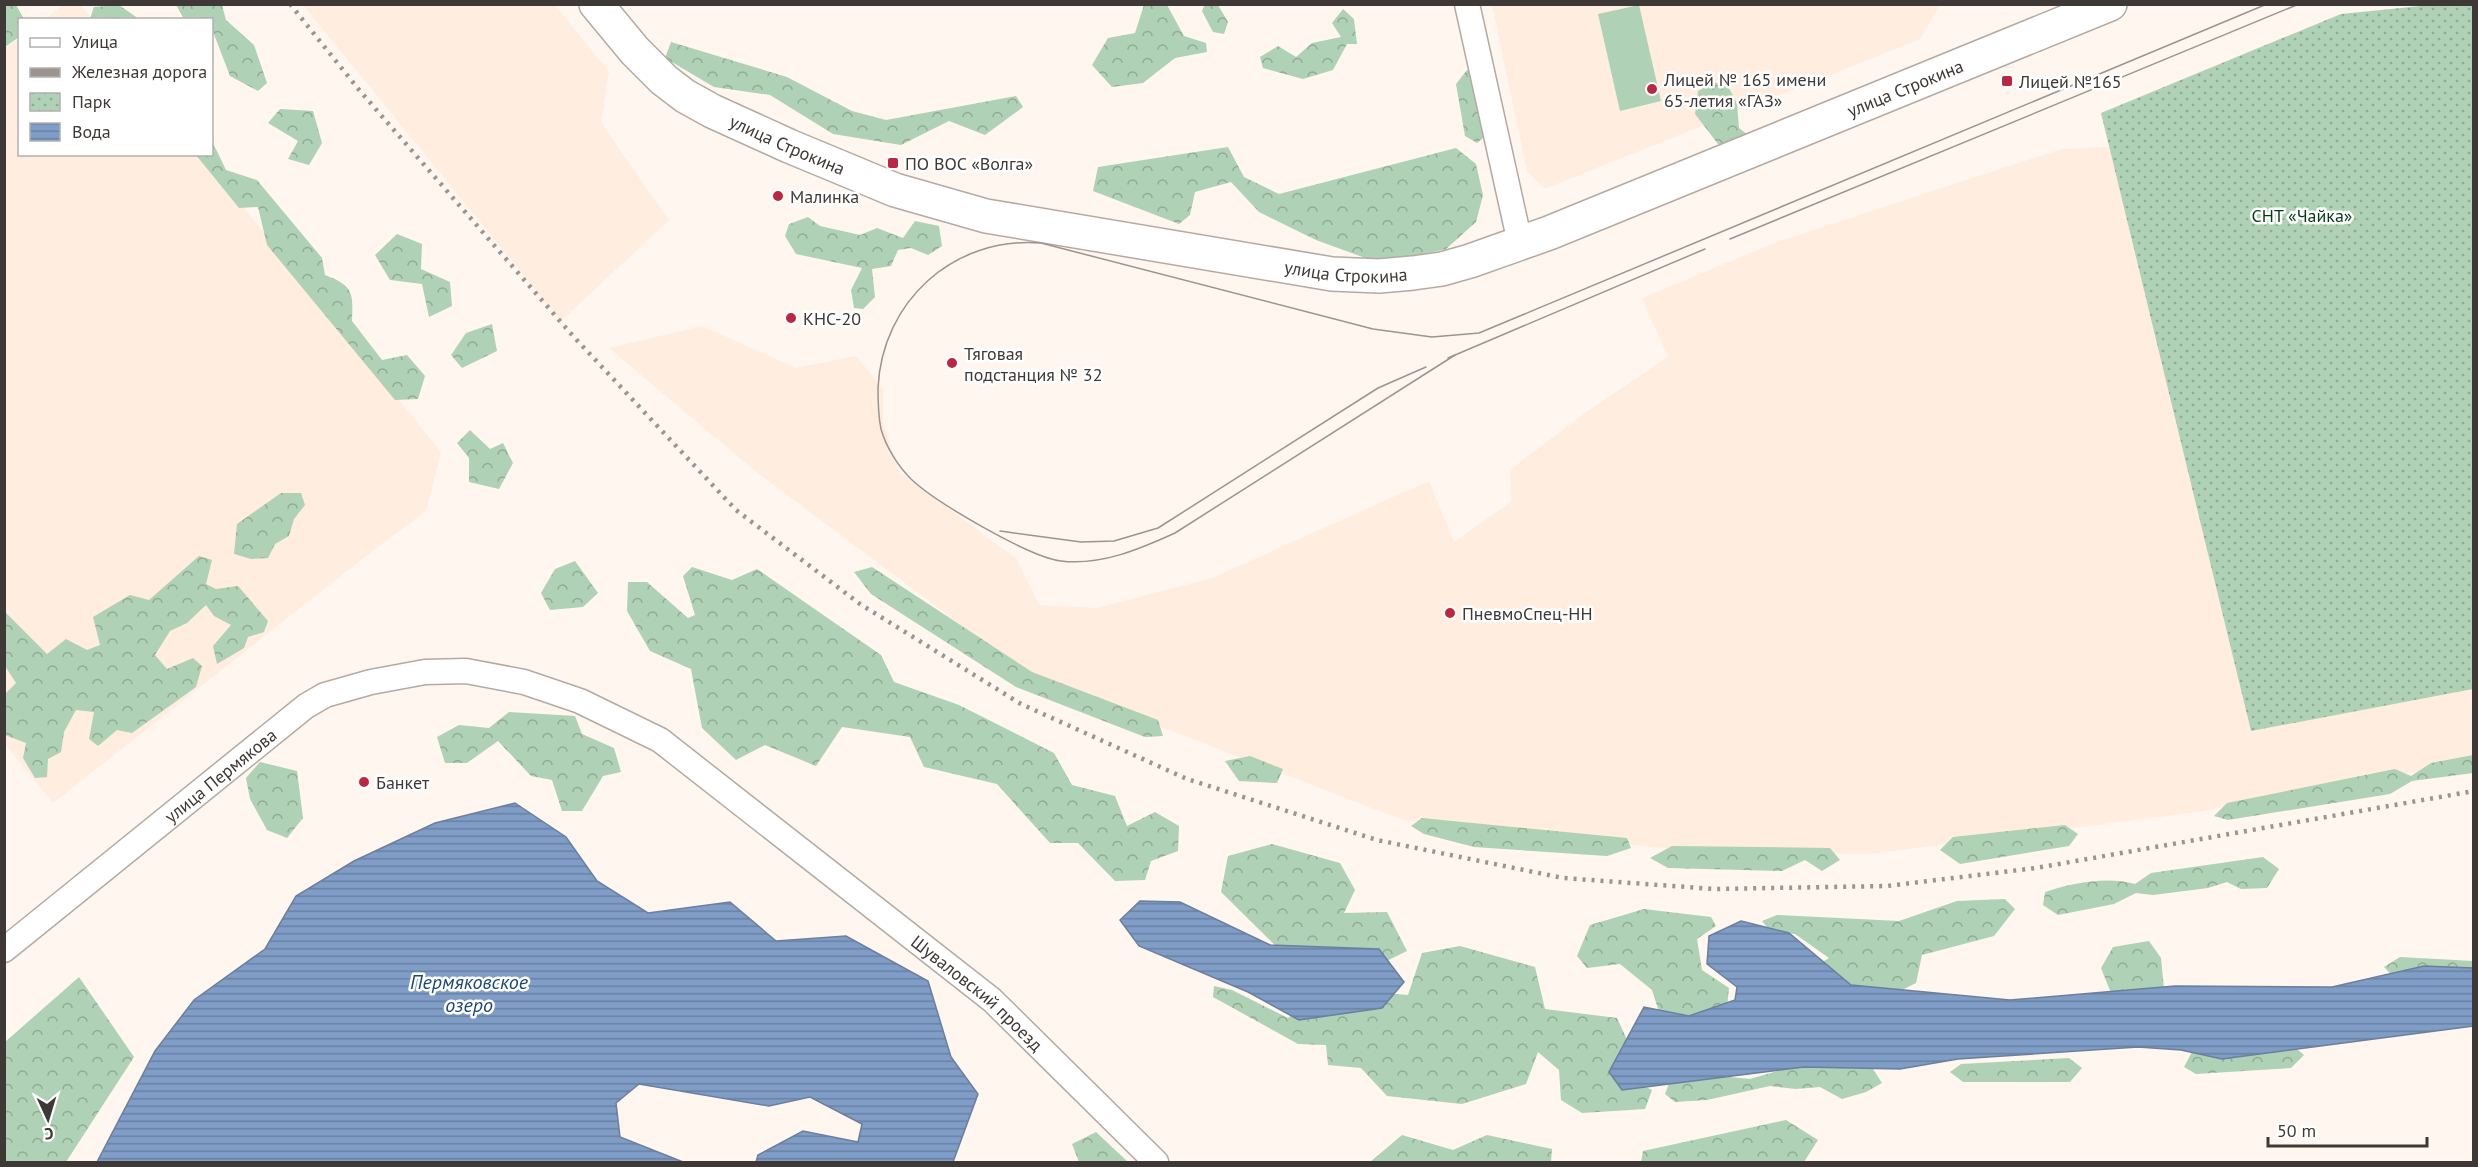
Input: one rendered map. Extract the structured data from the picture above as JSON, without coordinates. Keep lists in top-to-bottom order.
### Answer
{
  "streets": {
    "street": ["улица Строкина", "улица Пермякова", "Шуваловский проезд"]
  },
  "crossings": [
    ["улица Пермякова", "Шуваловский проезд"]
  ],
  "water": ["Пермяковское озеро"],
  "parks": ["СНТ «Чайка»"],
  "places": {
    "transit": ["Лицей №165", "ПО ВОС «Волга»"],
    "other": [
      "Лицей № 165 имени 65-летия «ГАЗ»",
      "Малинка",
      "КНС-20",
      "Тяговая подстанция № 32",
      "ПневмоСпец-НН",
      "Банкет"
    ]
  },
  "legend": [
    "Улица",
    "Железная дорога",
    "Парк",
    "Вода"
  ],
  "scale_bar": "50 m",
  "north": "bottom"
}
